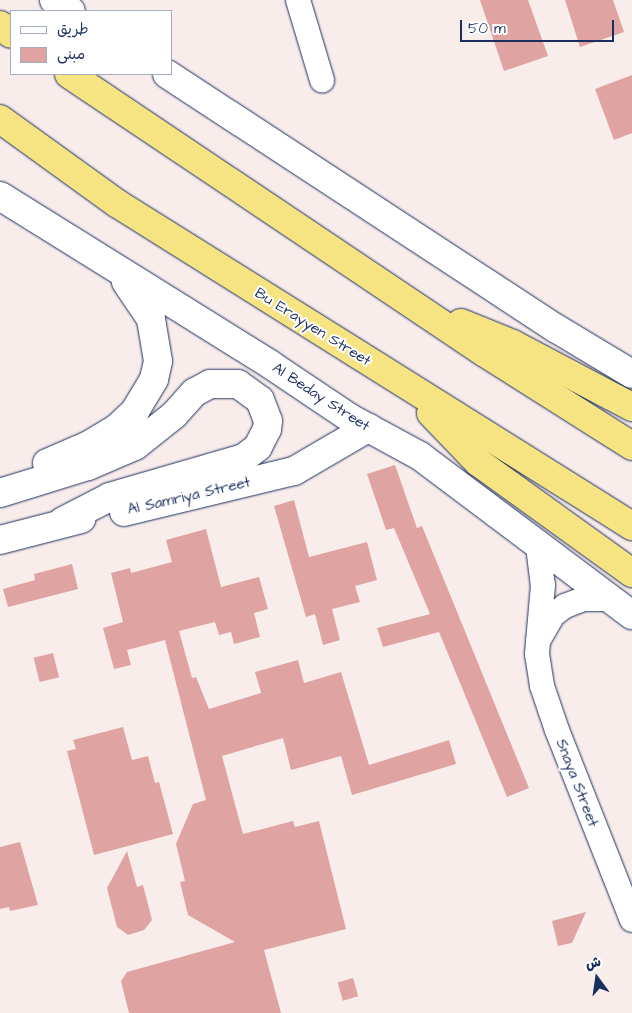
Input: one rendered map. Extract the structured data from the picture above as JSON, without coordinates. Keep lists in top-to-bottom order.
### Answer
{
  "streets": {
    "highway": ["Bu Erayyen Street"],
    "main road": ["Al Beday Street", "Al Samriya Street"],
    "street": ["Snaya Street"]
  },
  "crossings": [
    ["Al Beday Street", "Al Samriya Street"],
    ["Al Beday Street", "Snaya Street"]
  ],
  "legend": ["طريق", "مبنى"],
  "scale_bar": "50 m",
  "north": "top"
}
